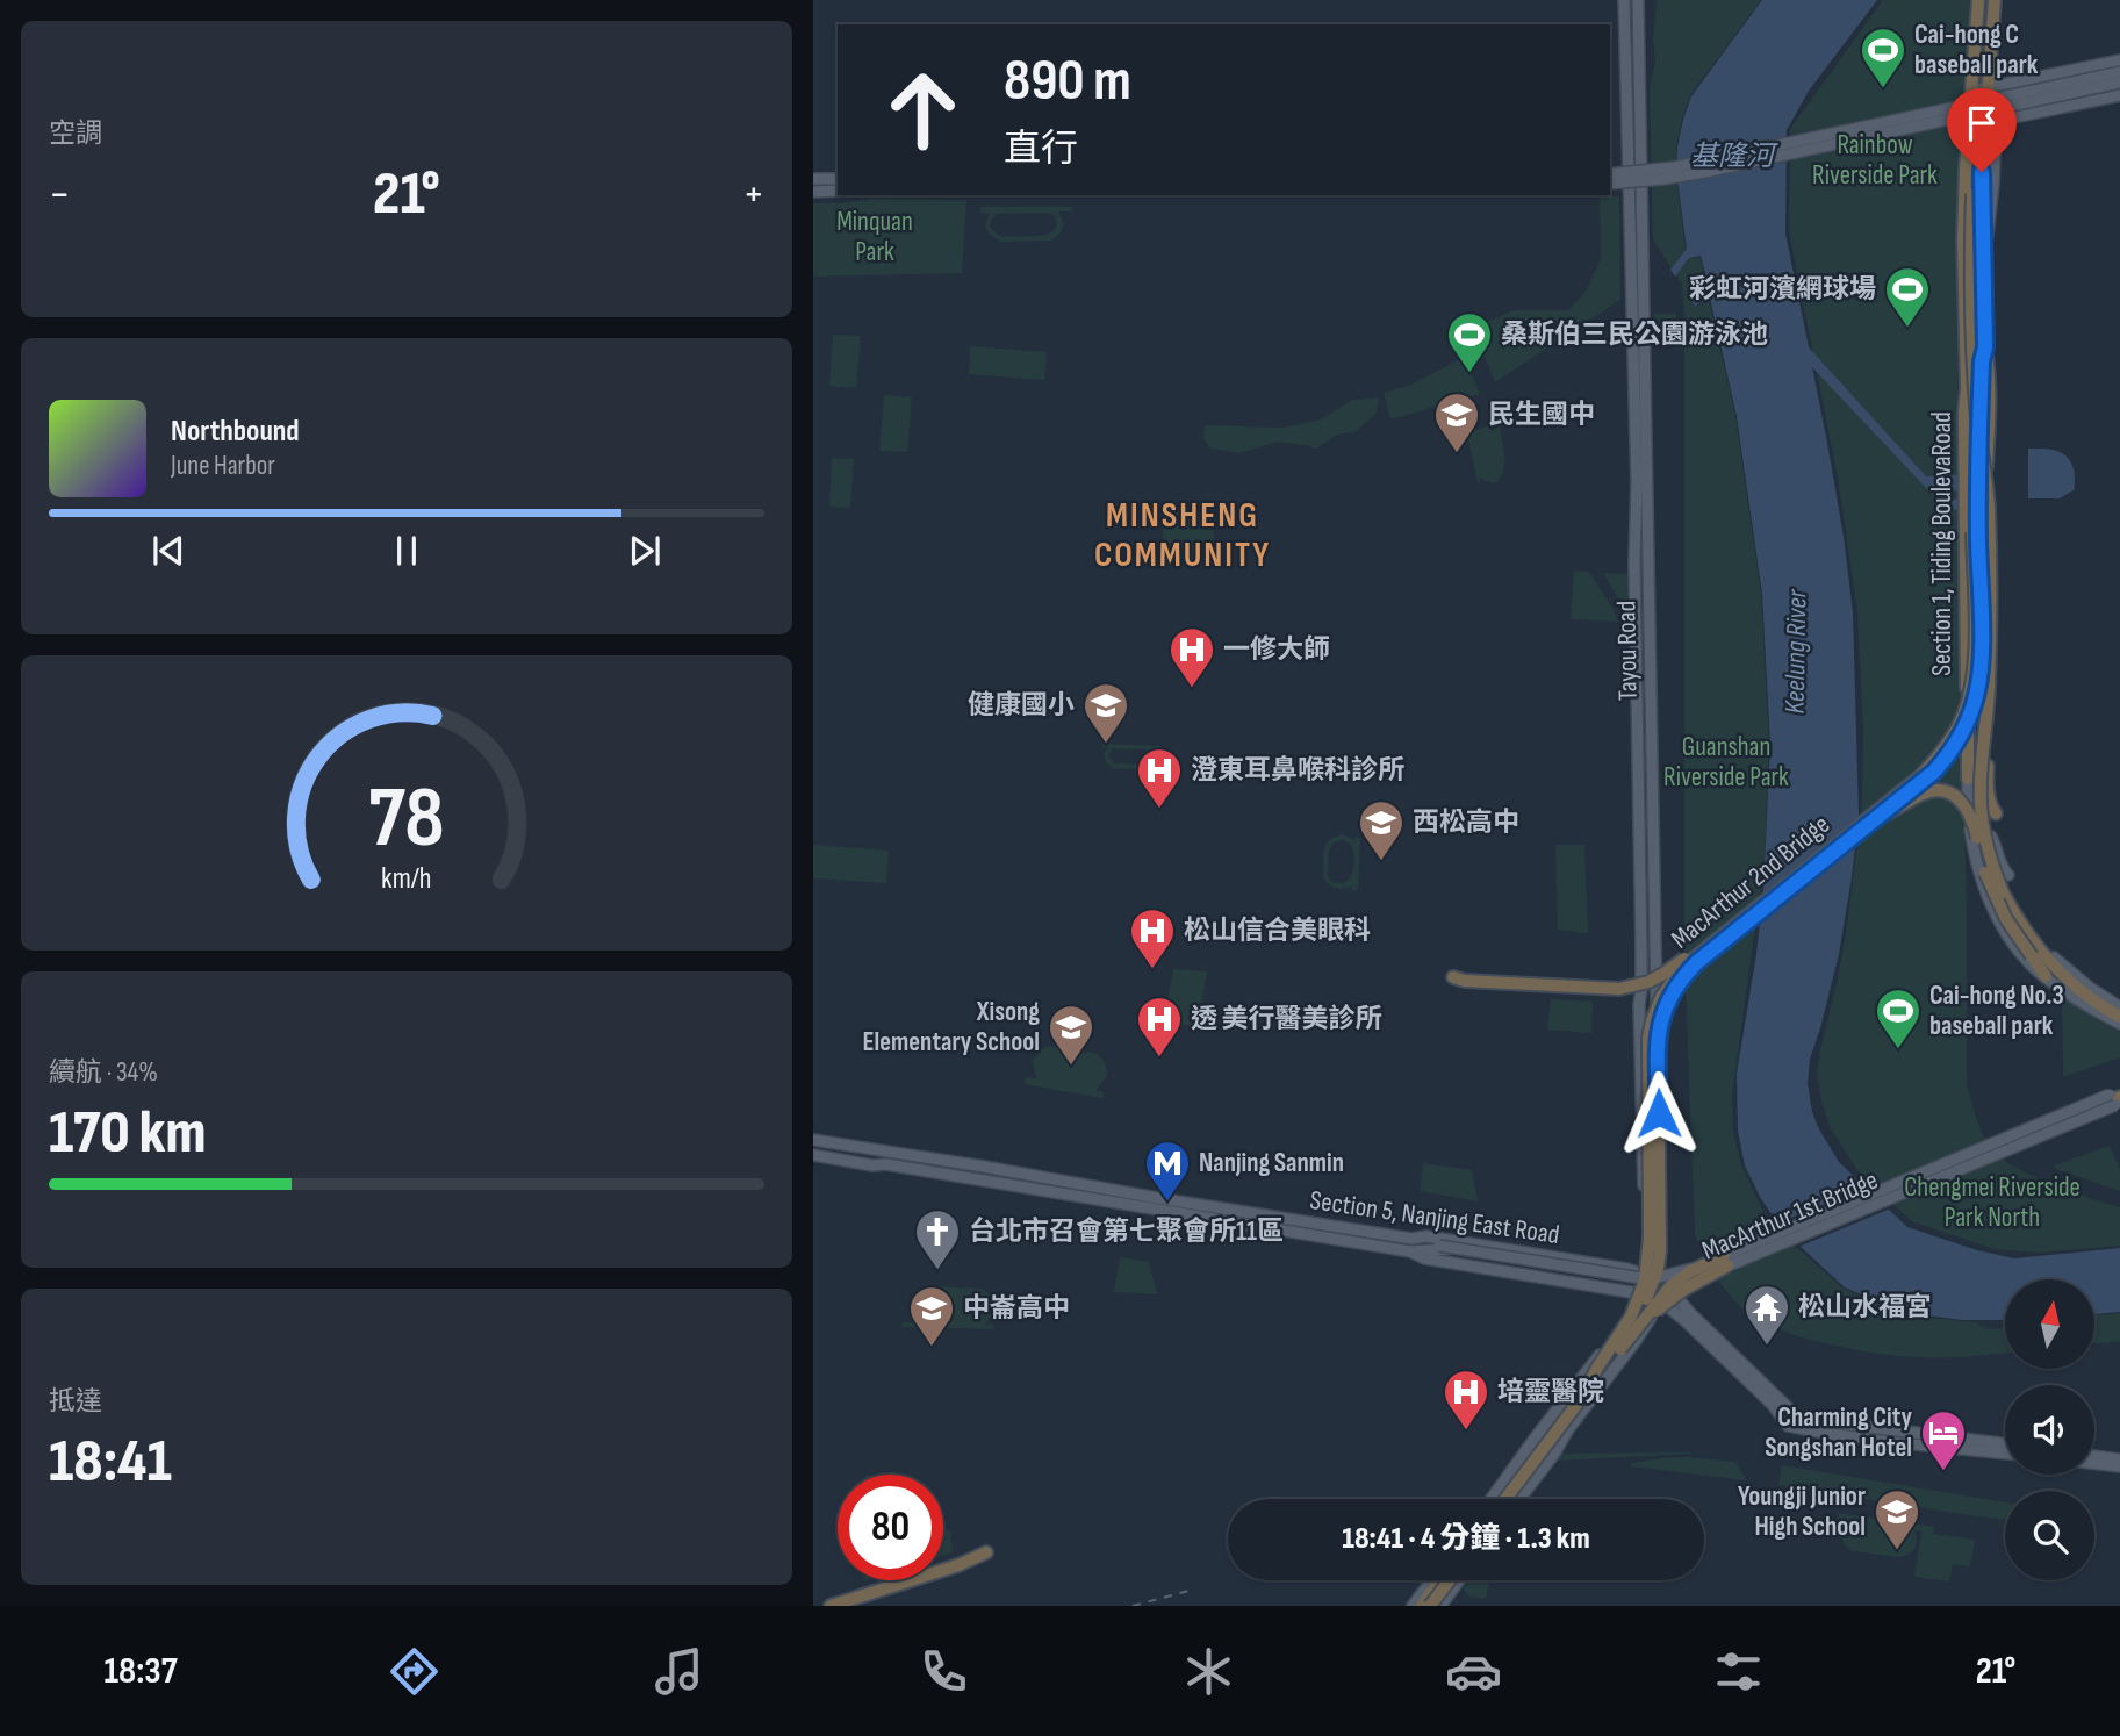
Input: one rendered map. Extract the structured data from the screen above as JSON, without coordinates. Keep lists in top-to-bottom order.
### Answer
{
  "streets": {
    "highway": ["Section 1, Tiding BoulevaRoad", "MacArthur 2nd Bridge", "MacArthur 1st Bridge"],
    "main road": ["Tayou Road", "Section 5, Nanjing East Road"]
  },
  "crossings": [
    ["Tayou Road", "Section 5, Nanjing East Road"],
    ["MacArthur 2nd Bridge", "MacArthur 1st Bridge"]
  ],
  "districts": ["MINSHENG COMMUNITY"],
  "water": ["基隆河", "Keelung River"],
  "parks": [
    "Rainbow Riverside Park",
    "Minquan Park",
    "Guanshan Riverside Park",
    "Chengmei Riverside Park North"
  ],
  "places": {
    "sports": [
      "Cai-hong C baseball park",
      "彩虹河濱網球場",
      "桑斯伯三民公園游泳池",
      "Cai-hong No.3 baseball park"
    ],
    "school or university": [
      "民生國中",
      "健康國小",
      "西松高中",
      "Xisong Elementary School",
      "中崙高中",
      "Youngji Junior High School"
    ],
    "hospital": [
      "一修大師",
      "澄東耳鼻喉科診所",
      "松山信合美眼科",
      "透 美行醫美診所",
      "培靈醫院"
    ],
    "metro station": ["Nanjing Sanmin"],
    "church": ["台北市召會第七聚會所11區"],
    "temple": ["松山水福宮"],
    "hotel": ["Charming City Songshan Hotel"]
  },
  "north": "top",
  "page": {
    "tile": [
      "空調",
      ["續航 · 34%", "170 km"],
      ["抵達", "18:41"]
    ],
    "turn": ["890 m", "直行"],
    "heat": ["−", "21°", "+"],
    "song": ["Northbound", "June Harbor"],
    "limit": "80",
    "trip": "18:41 · 4 分鐘 · 1.3 km",
    "tabs": ["18:37", "21°"],
    "gauge": ["78", "km/h"]
  }
}
